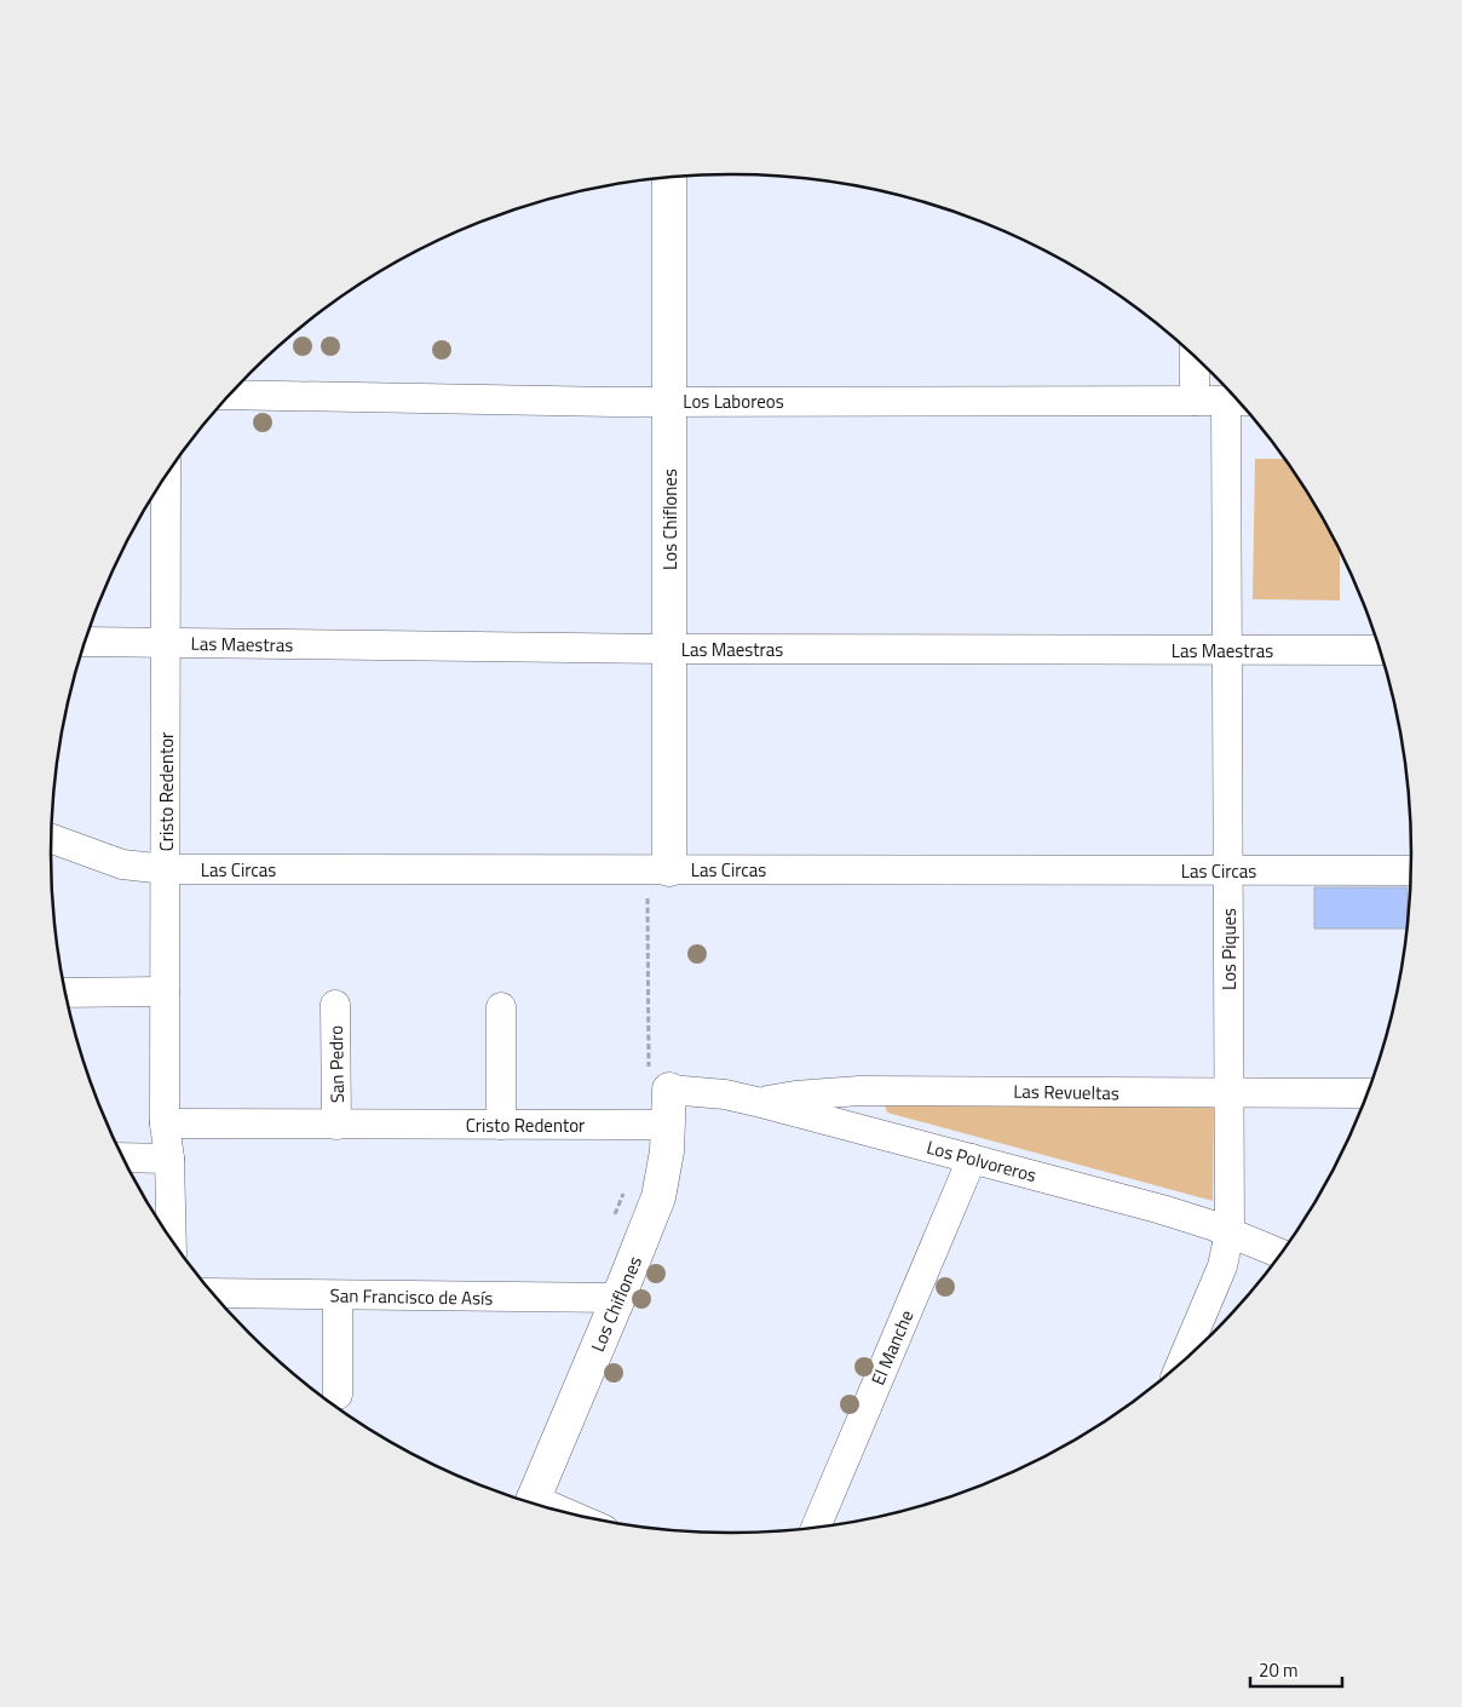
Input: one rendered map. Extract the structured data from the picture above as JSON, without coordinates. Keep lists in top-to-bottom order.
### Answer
{
  "streets": {
    "street": [
      "Los Laboreos",
      "Los Chiflones",
      "Las Maestras",
      "Cristo Redentor",
      "Las Circas",
      "Los Piques",
      "San Pedro",
      "Las Revueltas",
      "Los Polvoreros",
      "San Francisco de Asís",
      "El Manche"
    ]
  },
  "crossings": [
    ["Los Laboreos", "Los Chiflones"],
    ["Los Laboreos", "Los Piques"],
    ["Los Chiflones", "Las Maestras"],
    ["Los Chiflones", "Cristo Redentor"],
    ["Los Chiflones", "Las Circas"],
    ["Los Chiflones", "Los Polvoreros"],
    ["Los Chiflones", "San Francisco de Asís"],
    ["Las Maestras", "Cristo Redentor"],
    ["Las Maestras", "Los Piques"],
    ["Cristo Redentor", "Las Circas"],
    ["Cristo Redentor", "San Pedro"],
    ["Las Circas", "Los Piques"],
    ["Los Piques", "Las Revueltas"],
    ["Los Piques", "Los Polvoreros"],
    ["Las Revueltas", "Los Polvoreros"],
    ["Los Polvoreros", "El Manche"]
  ],
  "scale_bar": "20 m"
}
